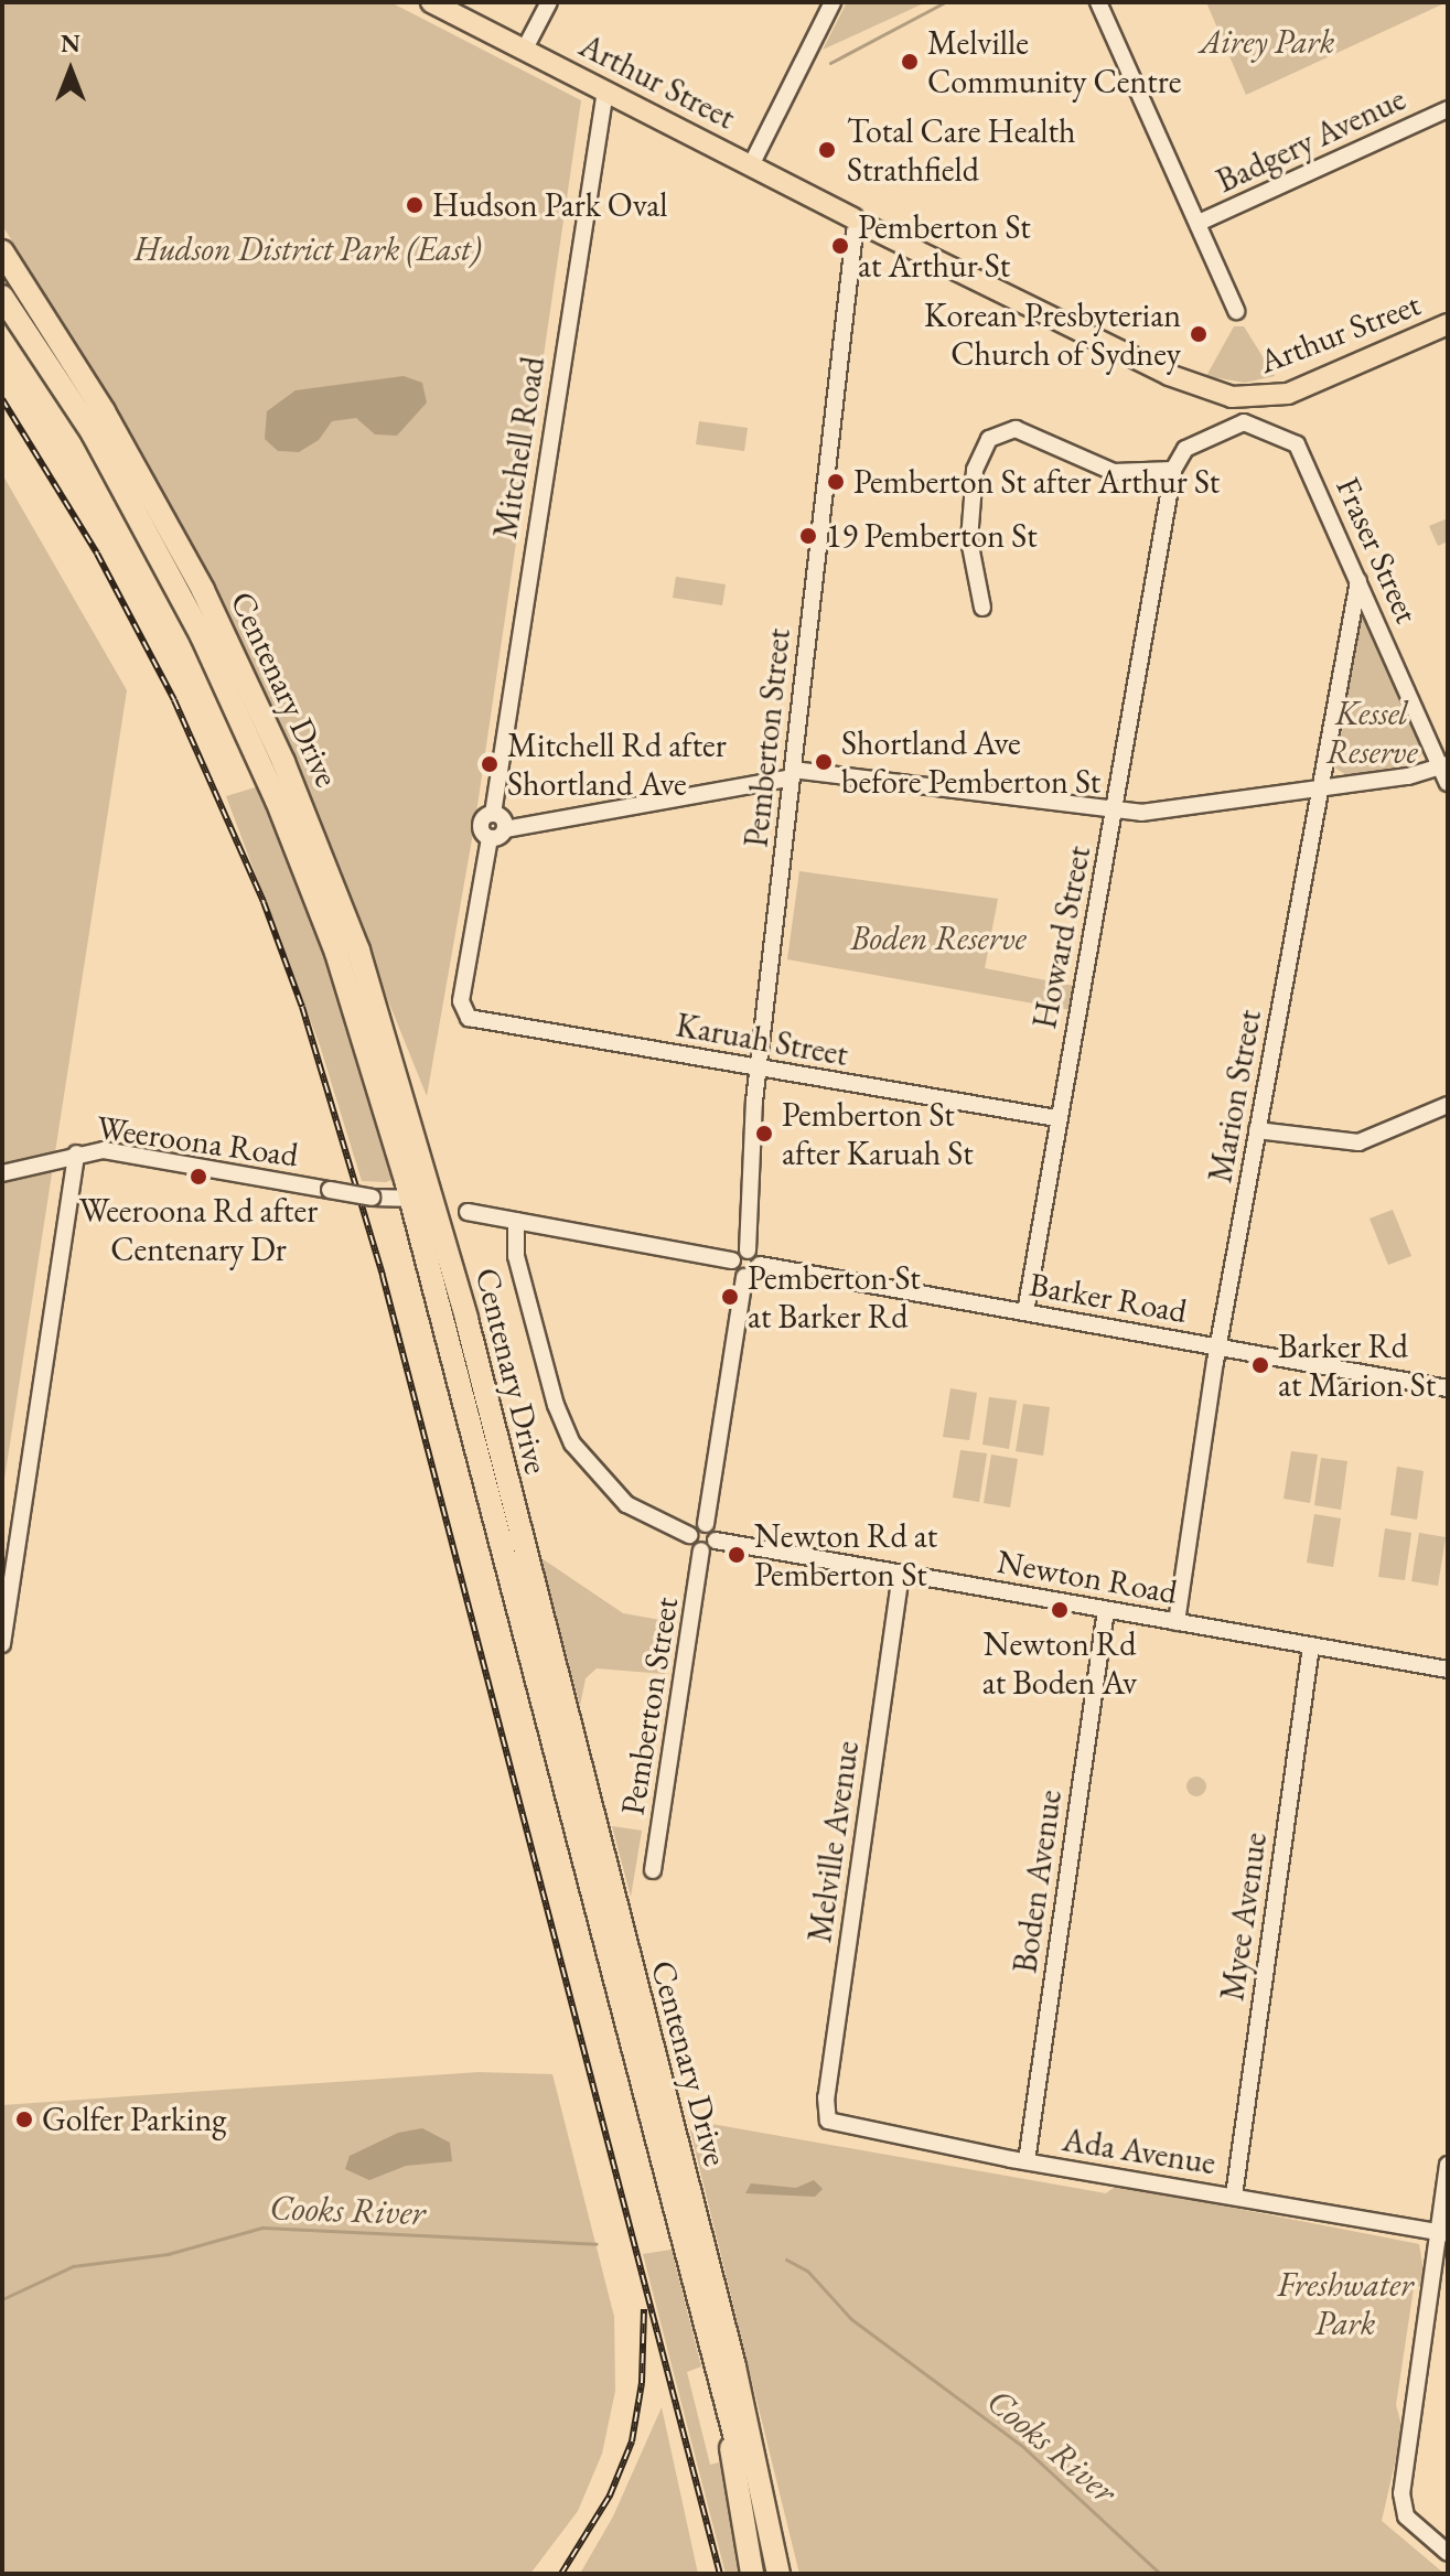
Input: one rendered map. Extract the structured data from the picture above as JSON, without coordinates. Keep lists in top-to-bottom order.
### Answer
{
  "streets": {
    "highway": ["Centenary Drive"],
    "main road": ["Arthur Street"],
    "street": [
      "Badgery Avenue",
      "Mitchell Road",
      "Fraser Street",
      "Pemberton Street",
      "Howard Street",
      "Karuah Street",
      "Marion Street",
      "Weeroona Road",
      "Barker Road",
      "Newton Road",
      "Melville Avenue",
      "Boden Avenue",
      "Myee Avenue",
      "Ada Avenue"
    ]
  },
  "crossings": [
    ["Arthur Street", "Mitchell Road"],
    ["Arthur Street", "Pemberton Street"],
    ["Mitchell Road", "Karuah Street"],
    ["Fraser Street", "Howard Street"],
    ["Fraser Street", "Marion Street"],
    ["Centenary Drive", "Weeroona Road"],
    ["Pemberton Street", "Karuah Street"],
    ["Howard Street", "Karuah Street"],
    ["Howard Street", "Barker Road"],
    ["Marion Street", "Barker Road"],
    ["Marion Street", "Newton Road"],
    ["Newton Road", "Melville Avenue"],
    ["Newton Road", "Boden Avenue"],
    ["Newton Road", "Myee Avenue"],
    ["Melville Avenue", "Ada Avenue"],
    ["Boden Avenue", "Ada Avenue"],
    ["Myee Avenue", "Ada Avenue"]
  ],
  "water": ["Cooks River"],
  "parks": [
    "Airey Park",
    "Hudson District Park (East)",
    "Kessel Reserve",
    "Boden Reserve",
    "Freshwater Park"
  ],
  "places": [
    "Melville Community Centre",
    "Total Care Health Strathfield",
    "Hudson Park Oval",
    "Pemberton St at Arthur St",
    "Korean Presbyterian Church of Sydney",
    "Pemberton St after Arthur St",
    "19 Pemberton St",
    "Shortland Ave before Pemberton St",
    "Mitchell Rd after Shortland Ave",
    "Pemberton St after Karuah St",
    "Weeroona Rd after Centenary Dr",
    "Pemberton St at Barker Rd",
    "Barker Rd at Marion St",
    "Newton Rd at Pemberton St",
    "Newton Rd at Boden Av",
    "Golfer Parking"
  ],
  "north": "top"
}
